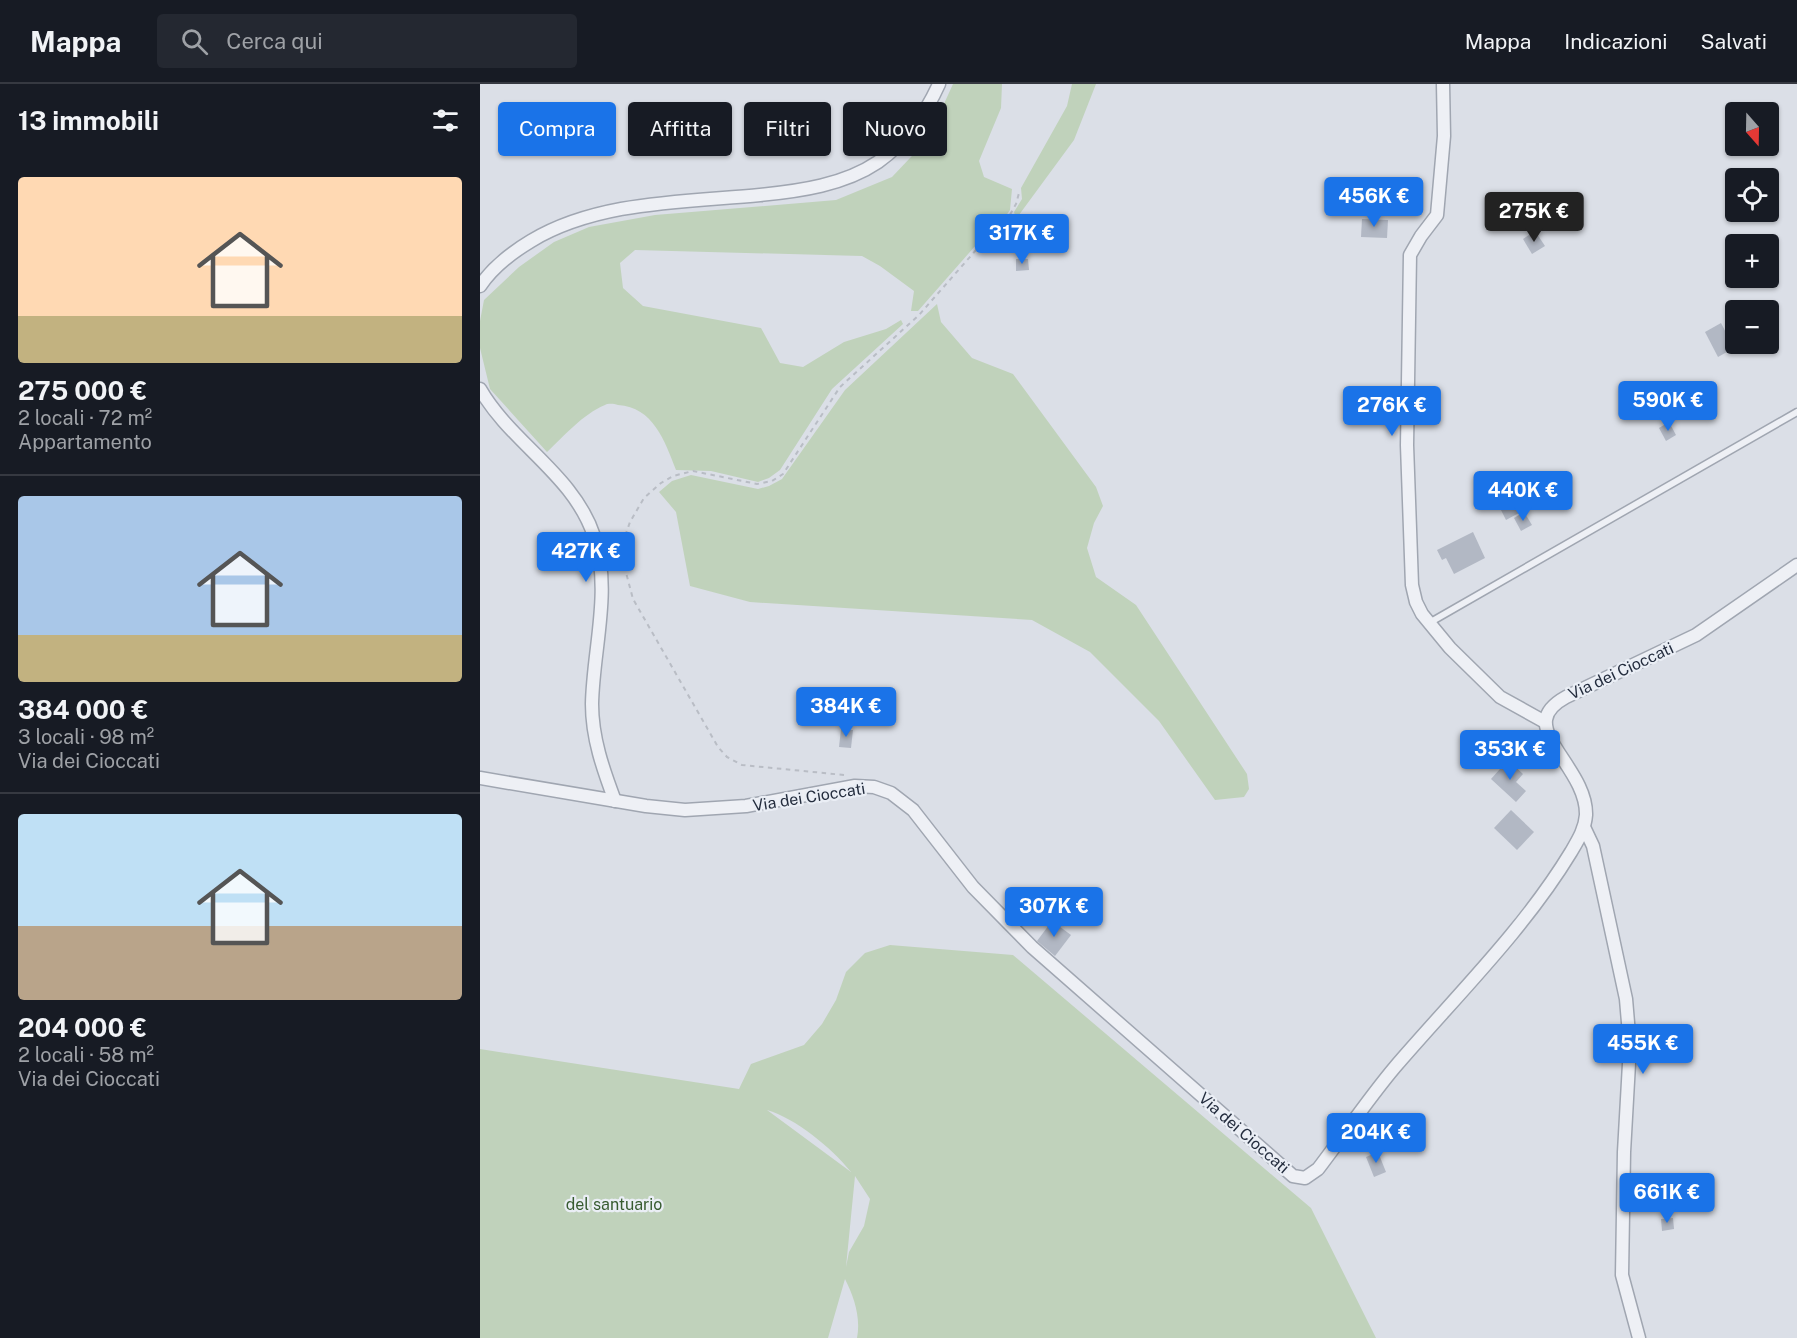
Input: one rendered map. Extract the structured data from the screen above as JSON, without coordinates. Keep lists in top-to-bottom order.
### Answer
{
  "streets": {
    "street": ["Via dei Cioccati"]
  },
  "parks": ["del santuario"],
  "north": "bottom",
  "page": {
    "header": "Mappa",
    "search": "Cerca qui",
    "nav": ["Mappa", "Indicazioni", "Salvati"],
    "heading": "13 immobili",
    "map_buttons": ["+", "−"],
    "chip": [
      "Compra",
      "Affitta",
      "Filtri",
      "Nuovo"
    ],
    "list": [
      {
        "name": "275 000 €",
        "note": "2 locali · 72 m² · Appartamento"
      },
      {
        "name": "384 000 €",
        "note": "3 locali · 98 m² · Via dei Cioccati"
      },
      {
        "name": "204 000 €",
        "note": "2 locali · 58 m² · Via dei Cioccati"
      }
    ],
    "price": [
      "456K €",
      "275K €",
      "317K €",
      "590K €",
      "276K €",
      "440K €",
      "427K €",
      "384K €",
      "353K €",
      "307K €",
      "455K €",
      "204K €",
      "661K €"
    ]
  }
}
